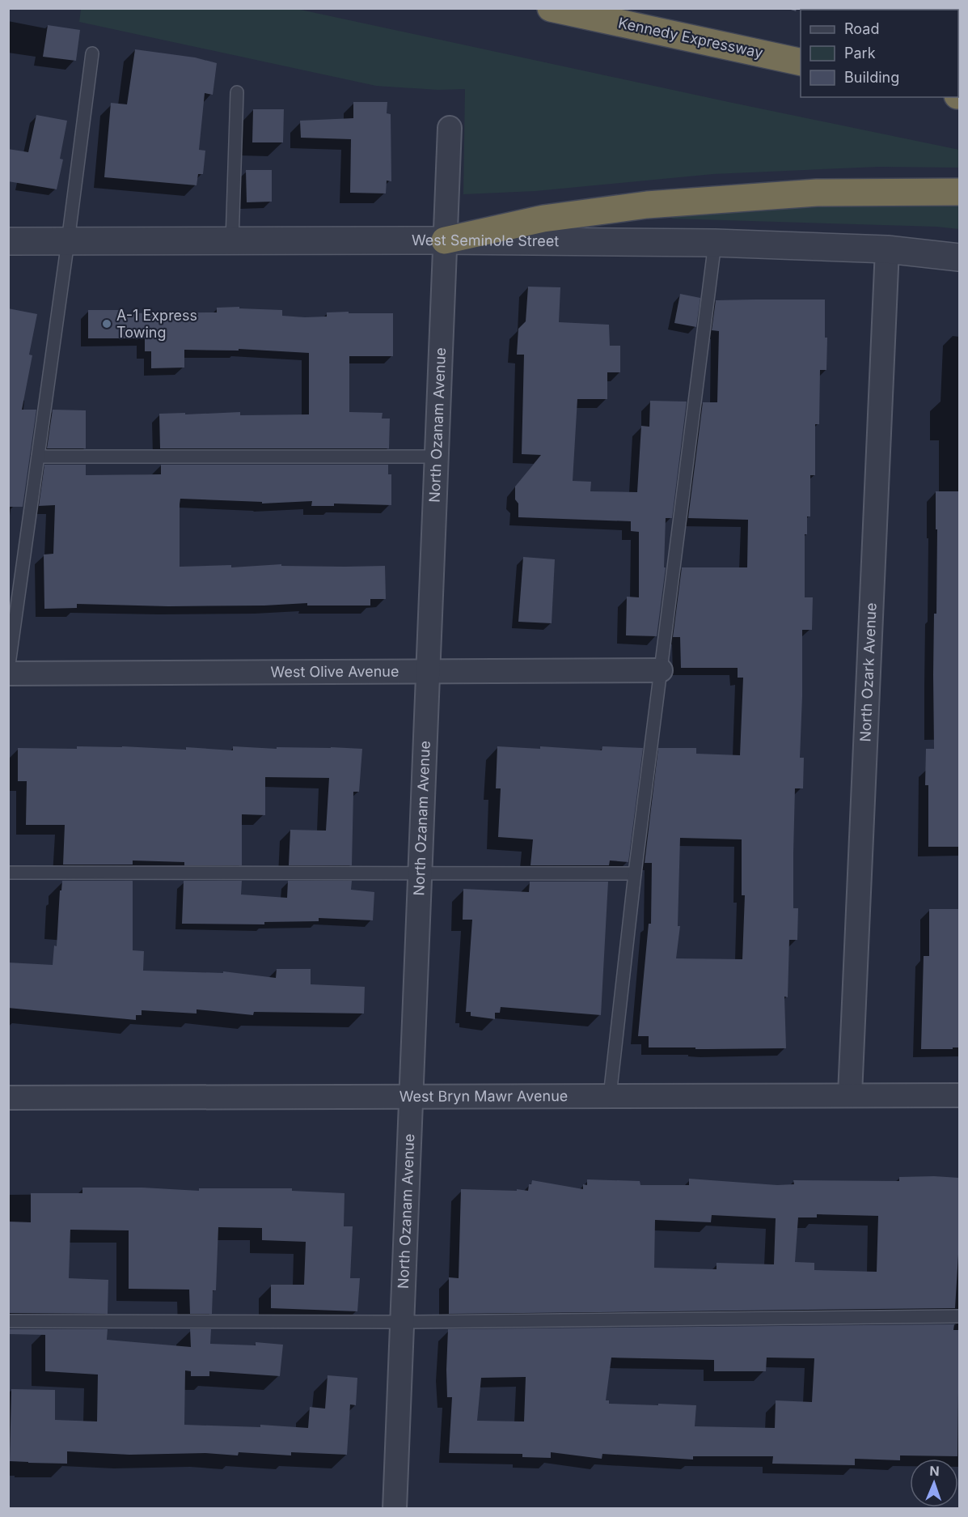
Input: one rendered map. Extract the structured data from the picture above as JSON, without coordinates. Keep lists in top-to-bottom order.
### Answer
{
  "streets": {
    "highway": ["Kennedy Expressway"],
    "street": [
      "West Seminole Street",
      "North Ozanam Avenue",
      "West Olive Avenue",
      "North Ozark Avenue",
      "West Bryn Mawr Avenue"
    ]
  },
  "crossings": [
    ["West Seminole Street", "North Ozanam Avenue"],
    ["West Seminole Street", "North Ozark Avenue"],
    ["North Ozanam Avenue", "West Olive Avenue"],
    ["North Ozanam Avenue", "West Bryn Mawr Avenue"],
    ["North Ozark Avenue", "West Bryn Mawr Avenue"]
  ],
  "places": ["A-1 Express Towing"],
  "legend": ["Road", "Park", "Building"],
  "north": "top"
}
